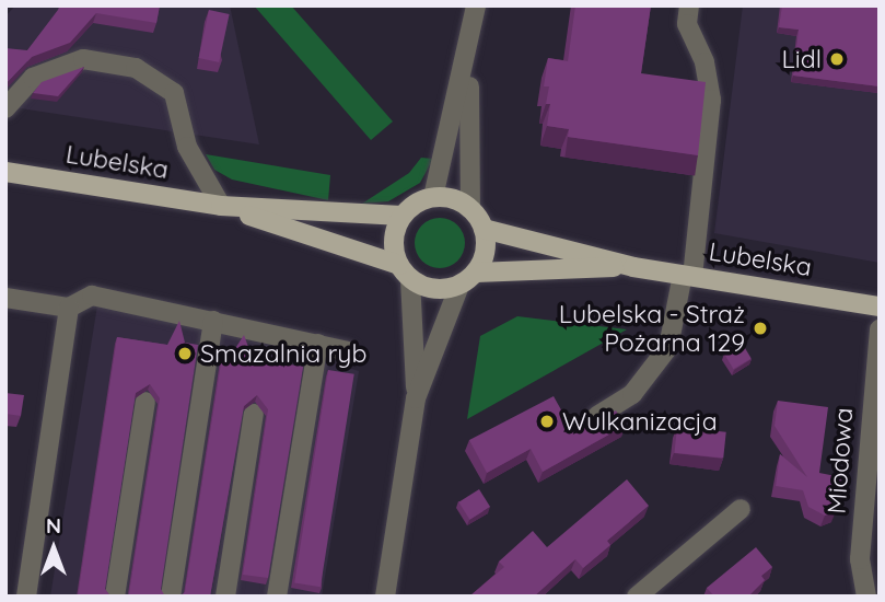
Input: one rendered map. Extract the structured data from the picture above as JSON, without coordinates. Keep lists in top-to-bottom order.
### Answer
{
  "streets": {
    "main road": ["Lubelska"],
    "street": ["Miodowa"]
  },
  "places": [
    "Lidl",
    "Lubelska - Straż Pożarna 129",
    "Smazalnia ryb",
    "Wulkanizacja"
  ],
  "north": "top"
}
